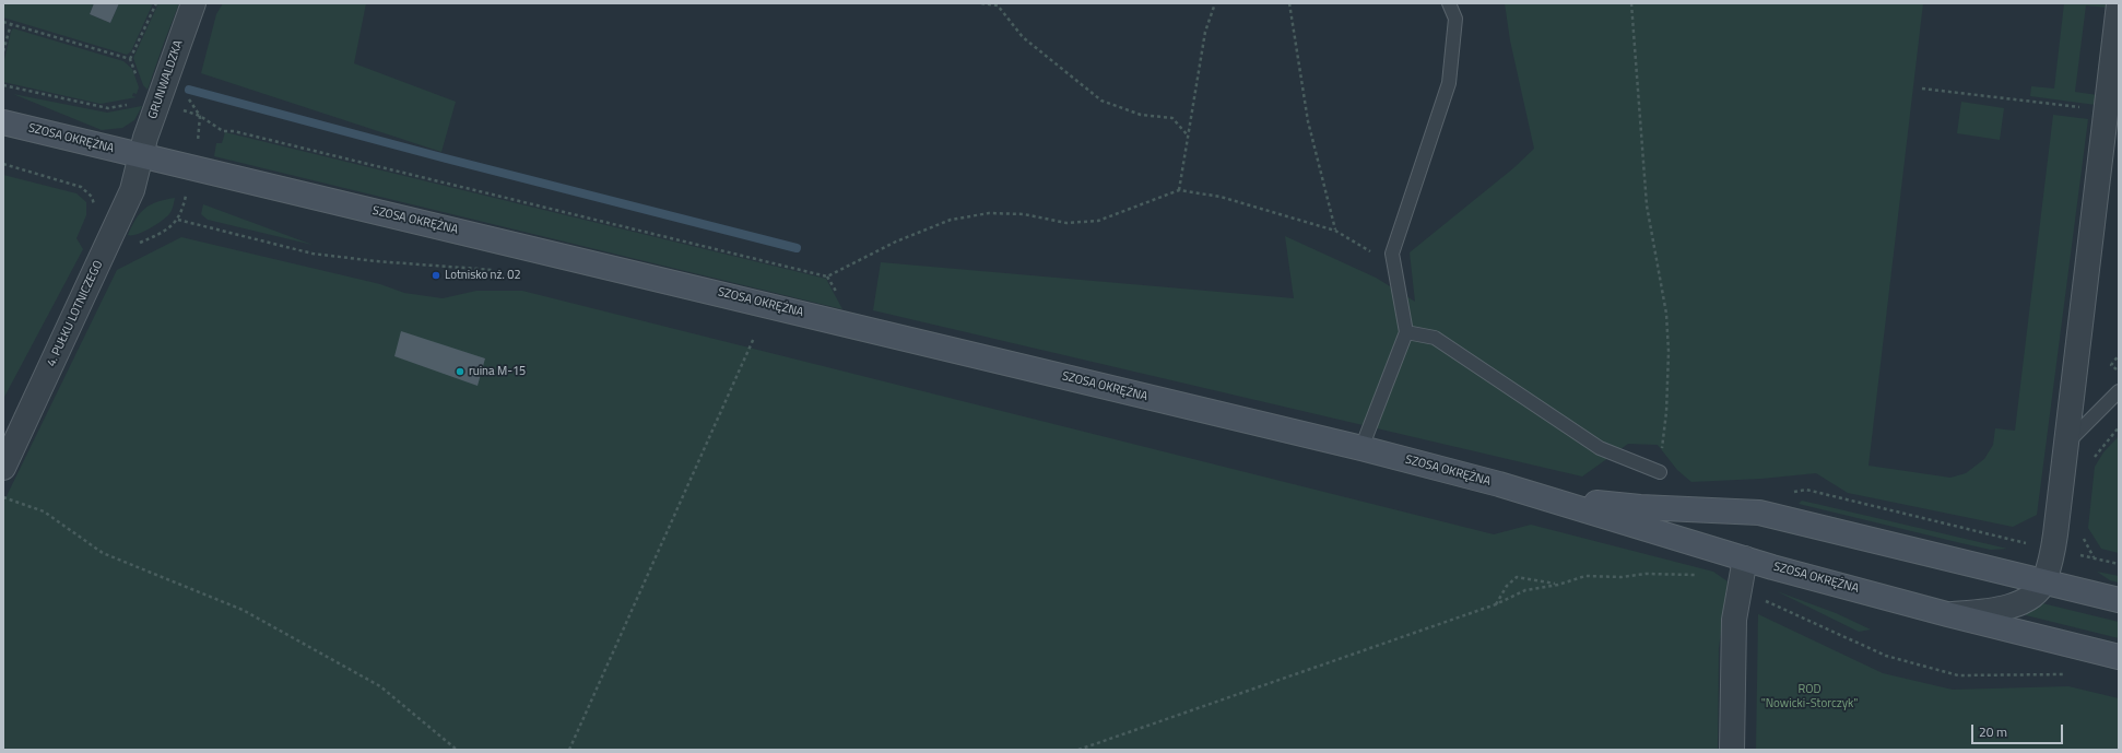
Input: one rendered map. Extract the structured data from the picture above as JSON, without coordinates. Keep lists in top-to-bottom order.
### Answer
{
  "streets": {
    "street": ["GRUNWALDZKA", "SZOSA OKRĘŻNA", "4. PUŁKU LOTNICZEGO"]
  },
  "crossings": [
    ["GRUNWALDZKA", "SZOSA OKRĘŻNA"],
    ["GRUNWALDZKA", "4. PUŁKU LOTNICZEGO"],
    ["SZOSA OKRĘŻNA", "4. PUŁKU LOTNICZEGO"]
  ],
  "parks": ["ROD \"Nowicki-Storczyk\""],
  "places": ["Lotnisko nż. 02", "ruina M-15"],
  "scale_bar": "20 m"
}
